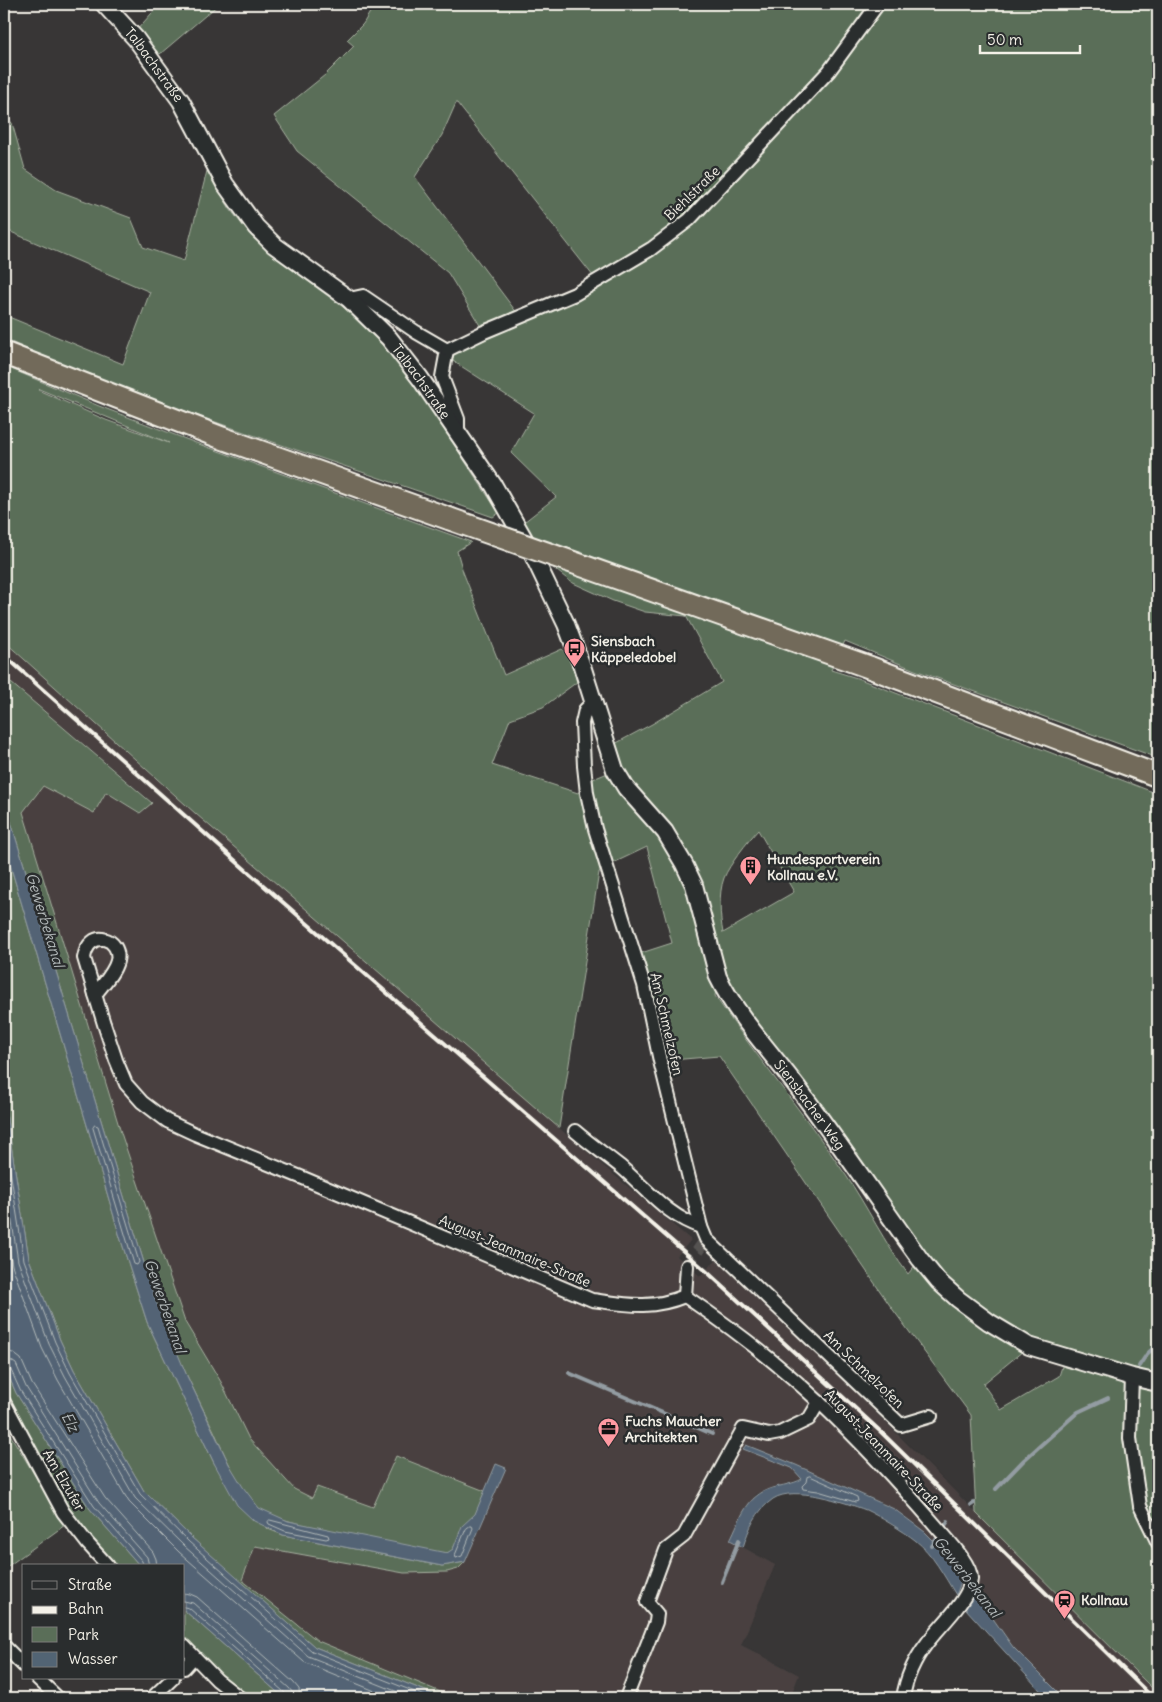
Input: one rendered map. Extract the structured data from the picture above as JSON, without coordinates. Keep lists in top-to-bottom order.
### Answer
{
  "streets": {
    "street": [
      "Talbachstraße",
      "Biehlstraße",
      "Am Schmelzofen",
      "Siensbacher Weg",
      "August-Jeanmaire-Straße",
      "Am Elzufer"
    ]
  },
  "crossings": [
    ["Talbachstraße", "Am Schmelzofen"],
    ["Talbachstraße", "Siensbacher Weg"],
    ["Am Schmelzofen", "Siensbacher Weg"]
  ],
  "water": ["Gewerbekanal", "Elz"],
  "places": {
    "bus stop": ["Siensbach Käppeledobel"],
    "building": ["Hundesportverein Kollnau e.V."],
    "office": ["Fuchs Maucher Architekten"],
    "station": ["Kollnau"]
  },
  "legend": [
    "Straße",
    "Bahn",
    "Park",
    "Wasser"
  ],
  "scale_bar": "50 m"
}
